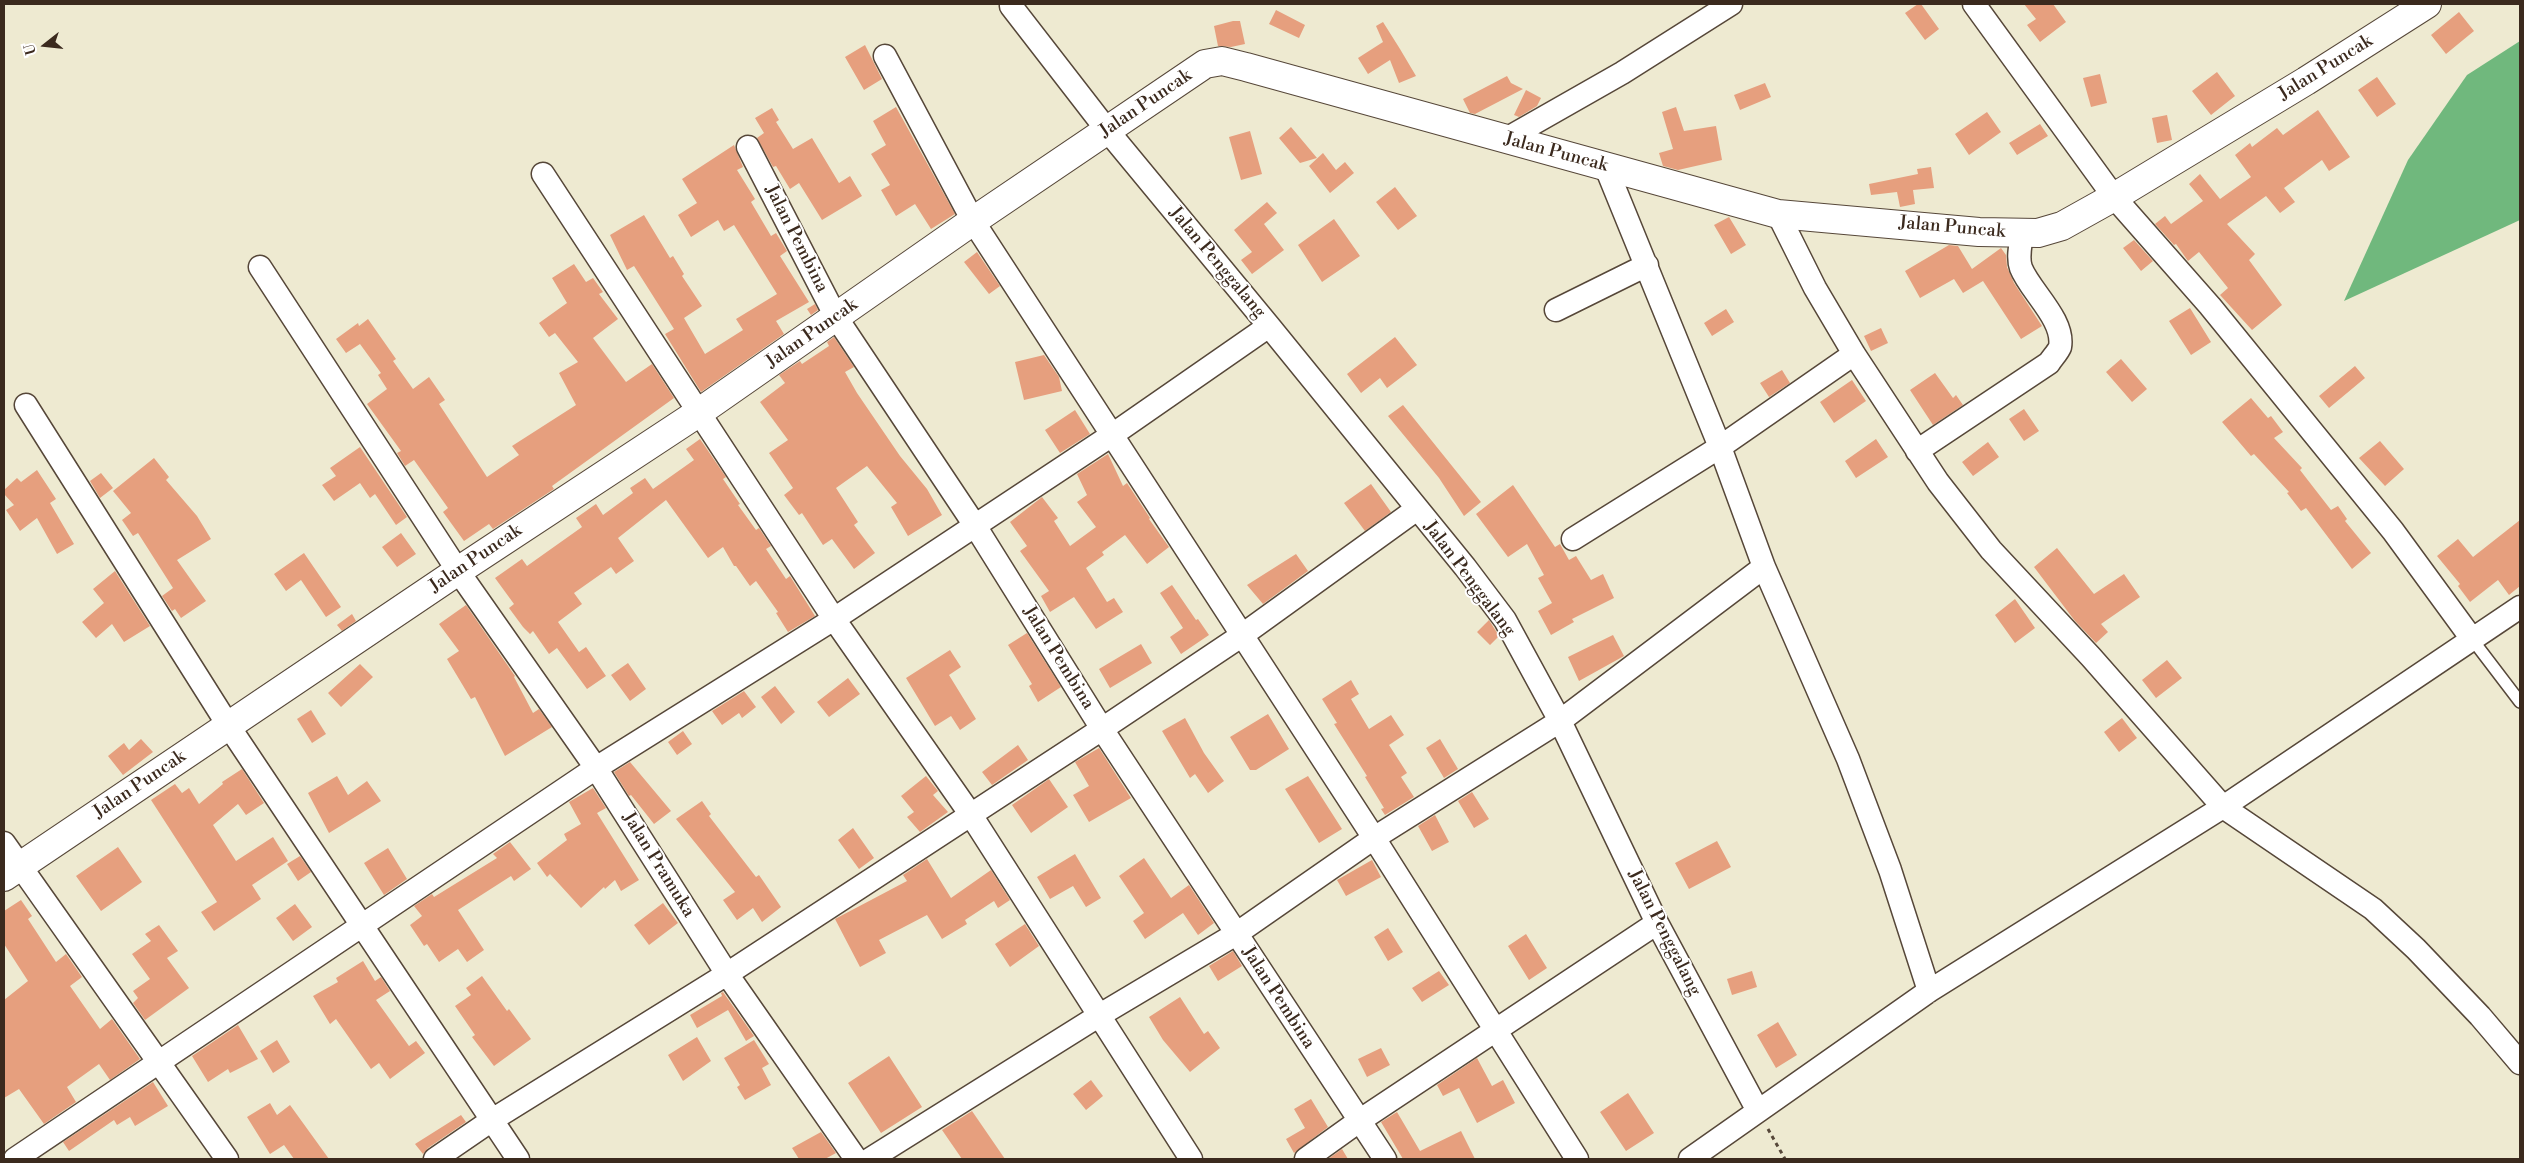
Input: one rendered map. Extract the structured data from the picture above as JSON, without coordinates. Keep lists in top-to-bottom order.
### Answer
{
  "streets": {
    "street": [
      "Jalan Puncak",
      "Jalan Pembina",
      "Jalan Penggalang",
      "Jalan Pramuka"
    ]
  },
  "crossings": [
    ["Jalan Puncak", "Jalan Pembina"],
    ["Jalan Puncak", "Jalan Penggalang"],
    ["Jalan Puncak", "Jalan Pramuka"]
  ],
  "north": "left"
}
